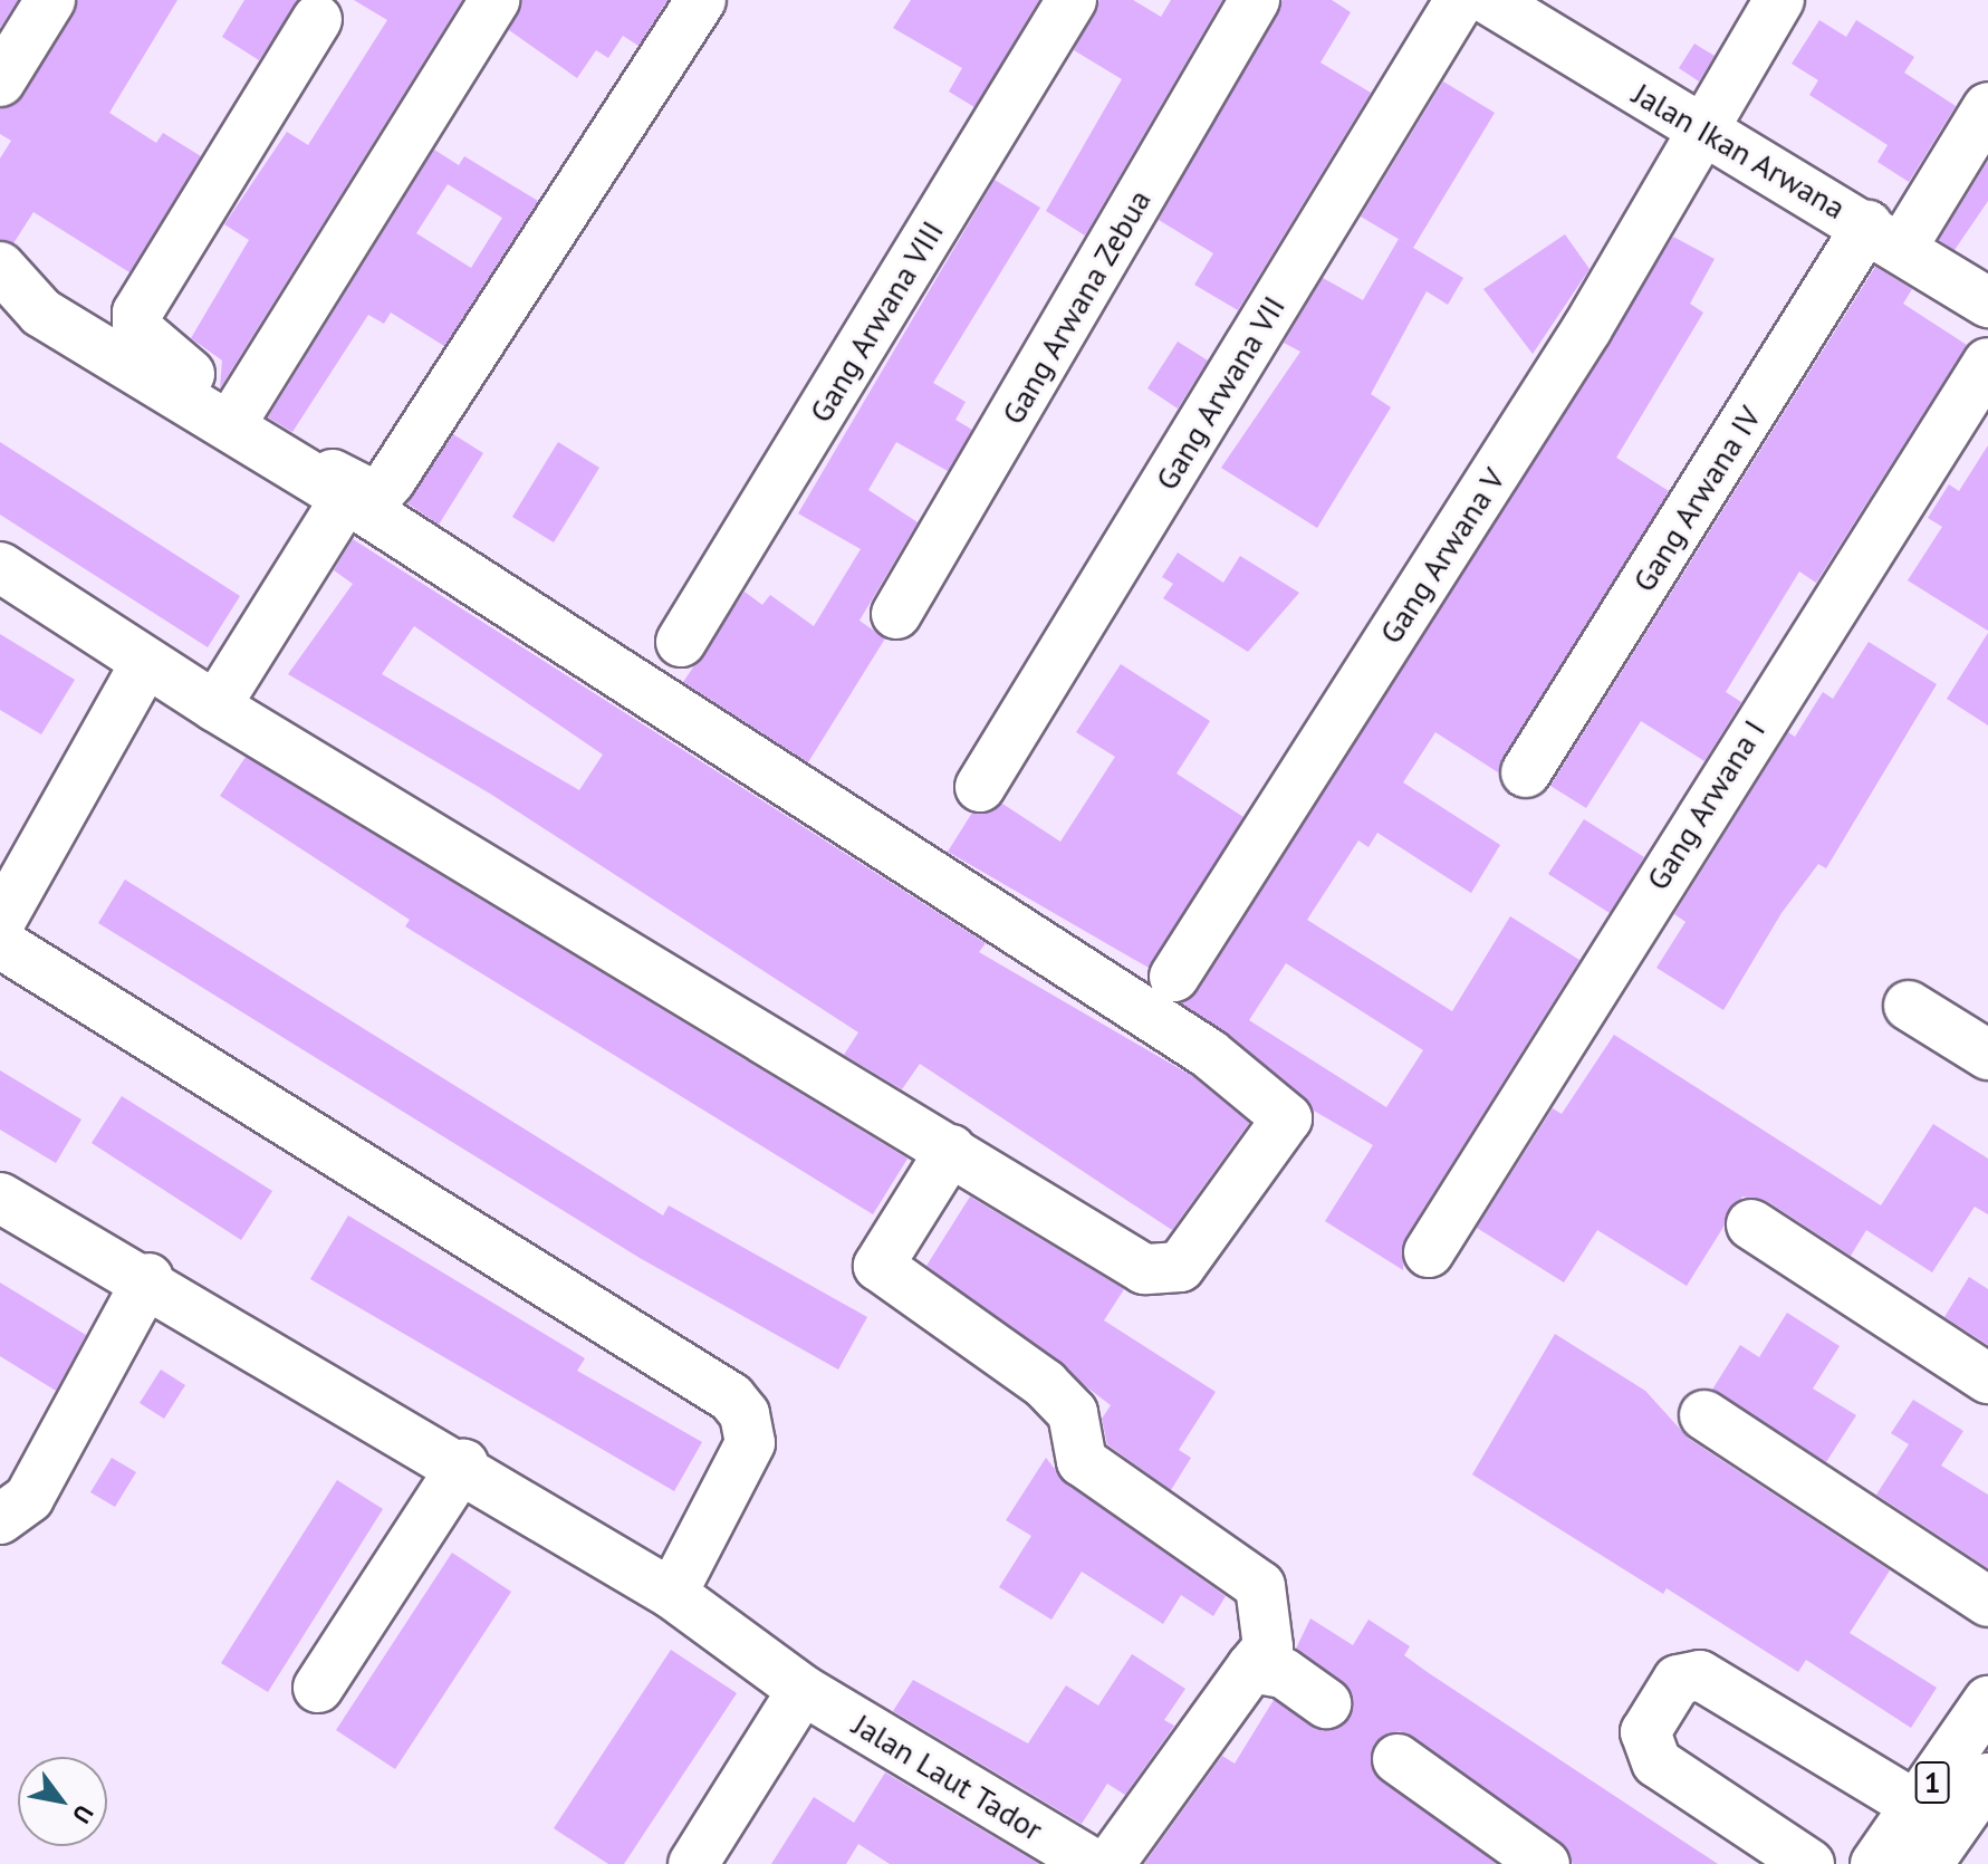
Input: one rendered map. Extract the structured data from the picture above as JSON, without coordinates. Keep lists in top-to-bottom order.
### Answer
{
  "streets": {
    "street": [
      "Jalan Ikan Arwana",
      "Gang Arwana Zebua",
      "Gang Arwana VIII",
      "Gang Arwana VII",
      "Gang Arwana IV",
      "Gang Arwana V",
      "Gang Arwana I",
      "Jalan Laut Tador",
      "1"
    ]
  },
  "crossings": [
    ["Jalan Ikan Arwana", "Gang Arwana IV"],
    ["Jalan Ikan Arwana", "Gang Arwana V"]
  ],
  "north": "bottom right"
}
